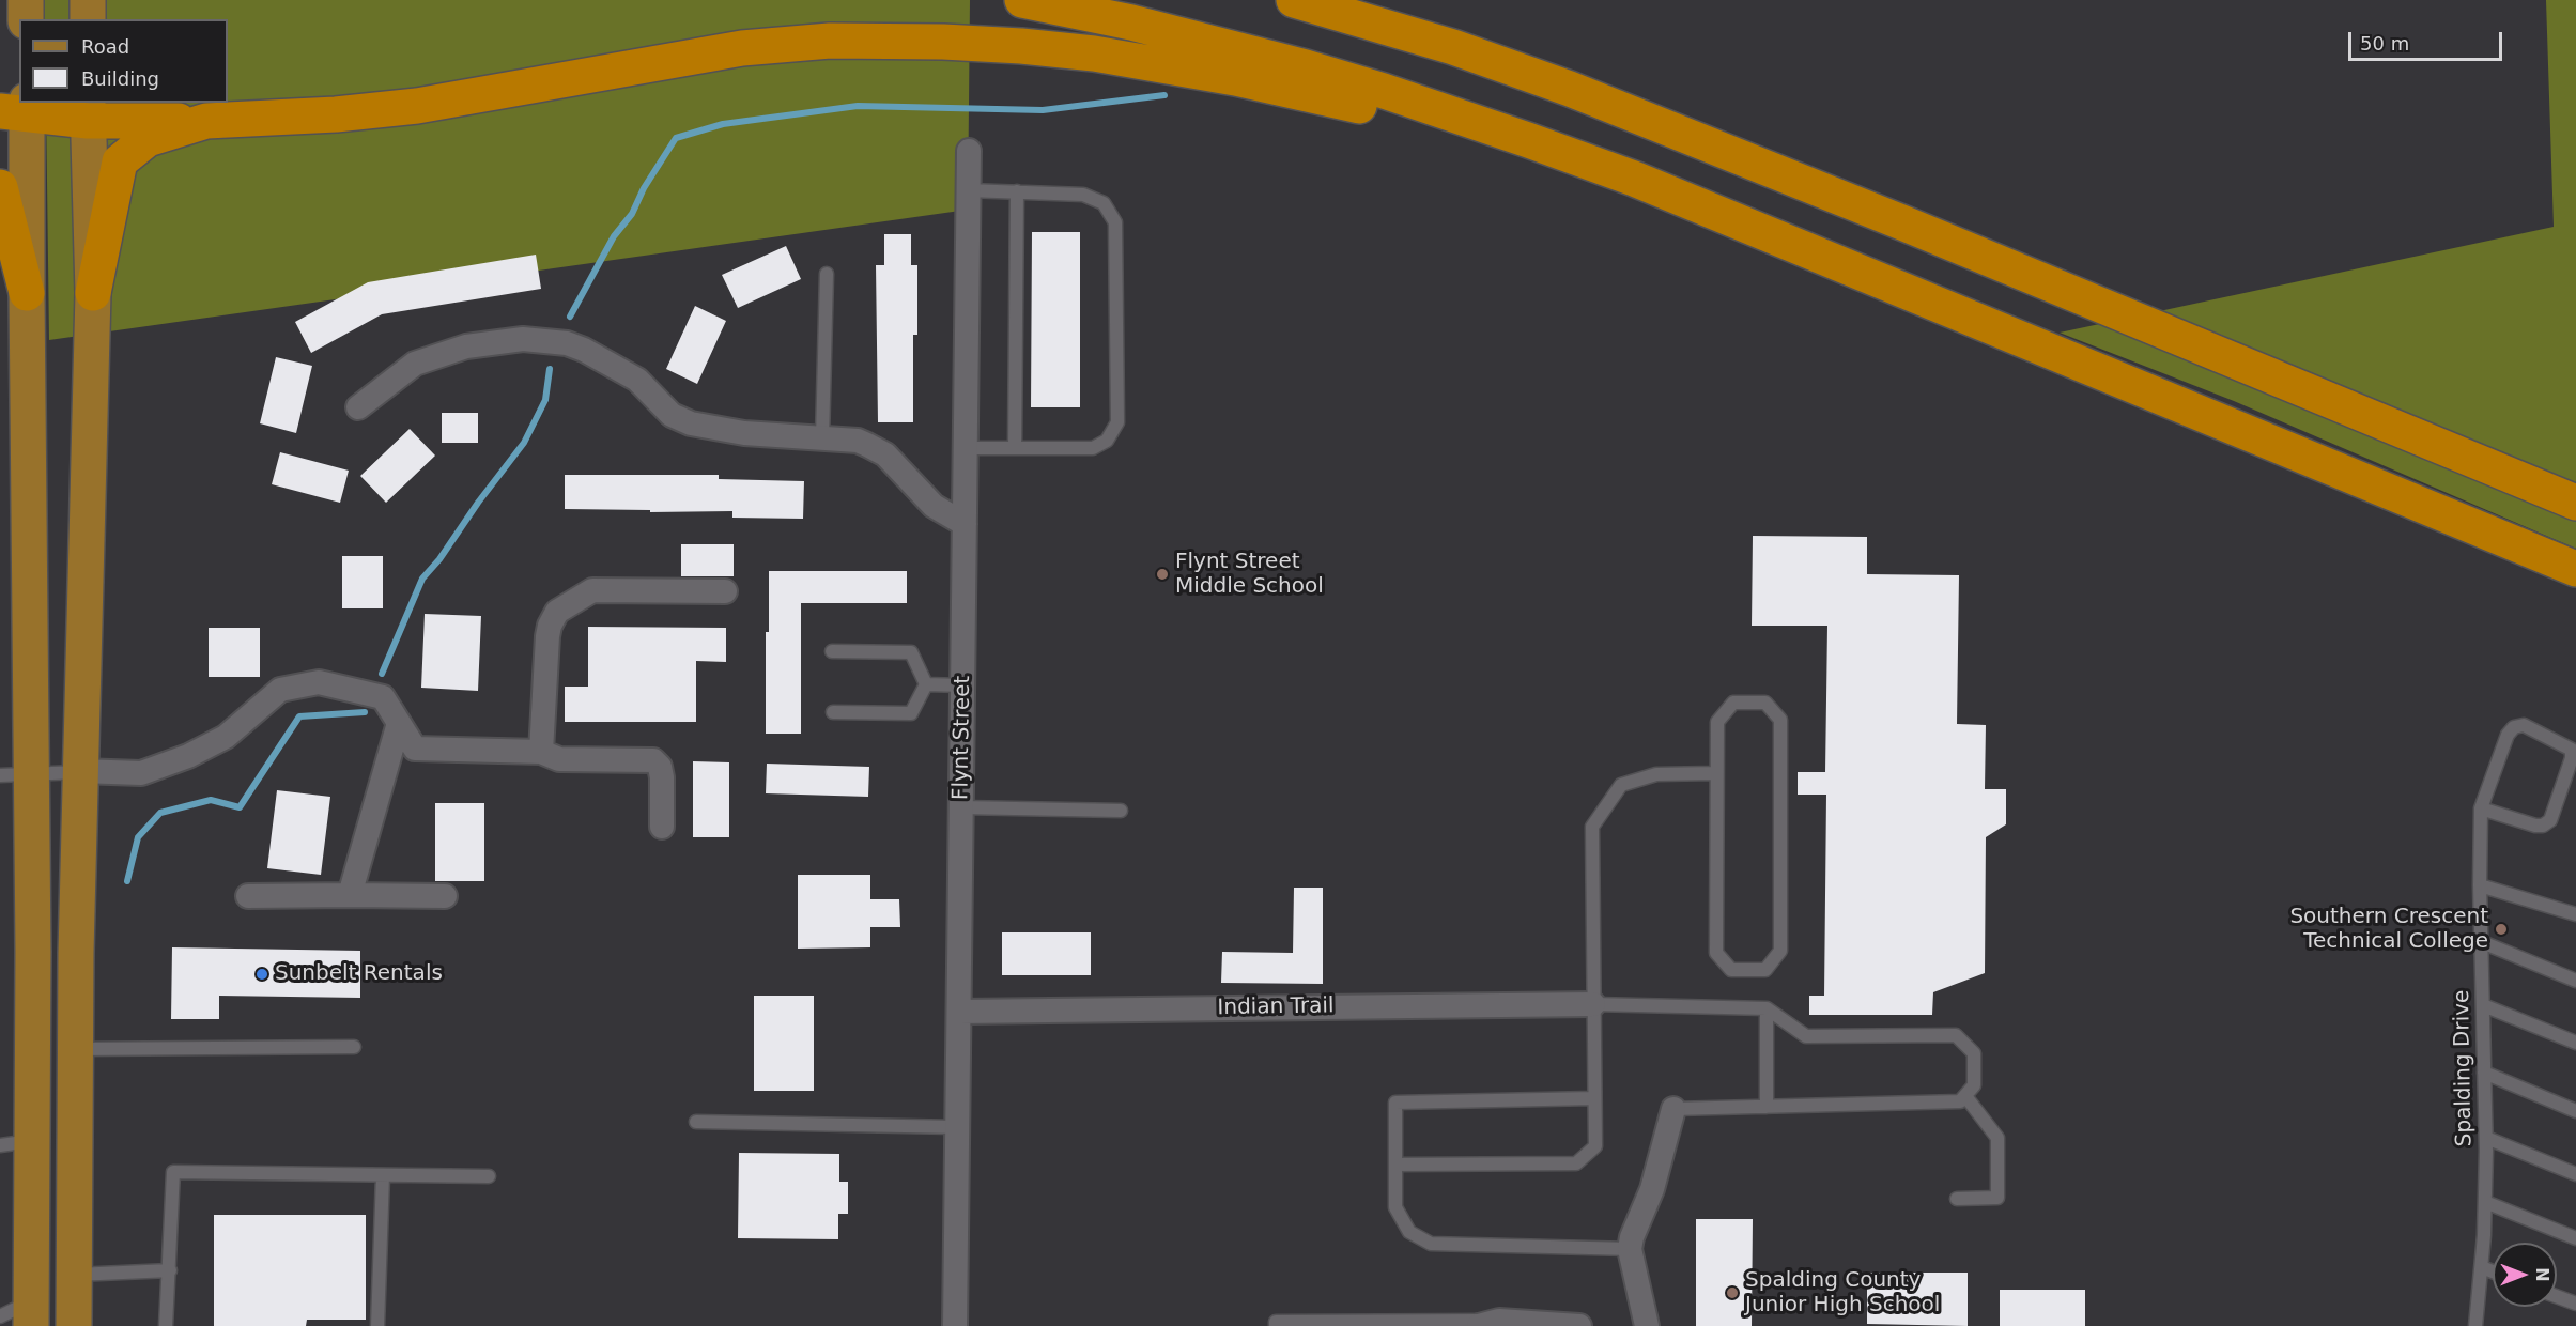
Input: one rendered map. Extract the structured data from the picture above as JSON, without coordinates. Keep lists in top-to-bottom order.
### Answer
{
  "streets": {
    "street": ["Flynt Street", "Indian Trail"],
    "lane": ["Spalding Drive"]
  },
  "crossings": [
    ["Flynt Street", "Indian Trail"]
  ],
  "places": [
    "Flynt Street Middle School",
    "Southern Crescent Technical College",
    "Sunbelt Rentals",
    "Spalding County Junior High School"
  ],
  "legend": ["Road", "Building"],
  "scale_bar": "50 m",
  "north": "right"
}
